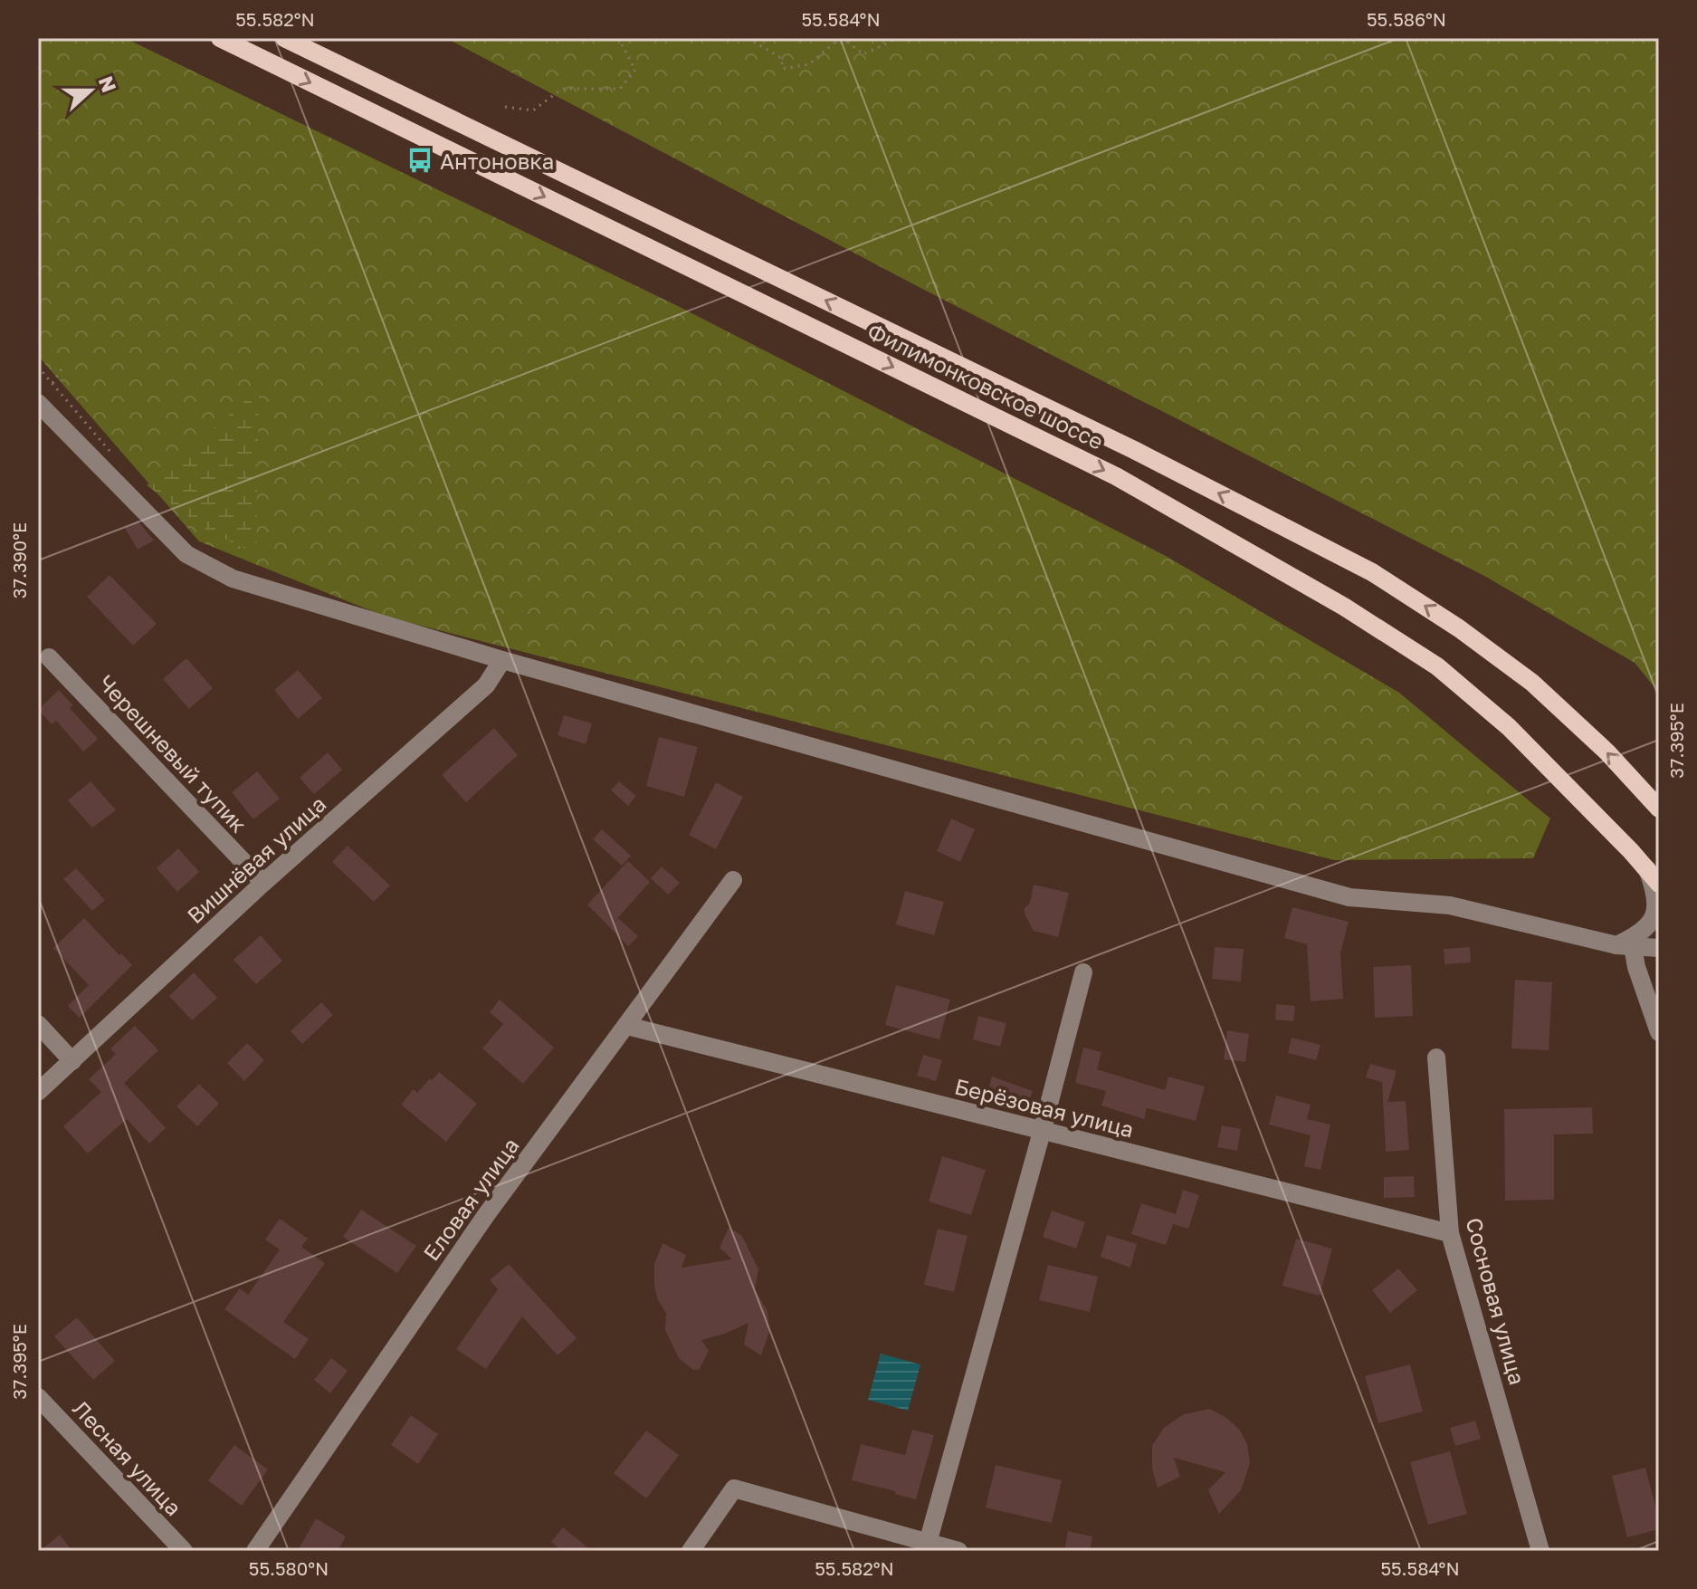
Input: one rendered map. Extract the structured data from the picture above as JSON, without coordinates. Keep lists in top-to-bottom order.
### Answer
{
  "streets": {
    "main road": ["Филимонковское шоссе"],
    "street": [
      "Черешневый тупик",
      "Вишнёвая улица",
      "Берёзовая улица",
      "Еловая улица",
      "Сосновая улица",
      "Лесная улица"
    ]
  },
  "crossings": [
    ["Черешневый тупик", "Вишнёвая улица"],
    ["Берёзовая улица", "Еловая улица"],
    ["Берёзовая улица", "Сосновая улица"]
  ],
  "places": {
    "bus stop": ["Антоновка"]
  },
  "north": "right",
  "coordinates": [
    "55.582°N",
    "55.584°N",
    "55.586°N",
    "37.390°E",
    "37.395°E",
    "55.580°N"
  ]
}
